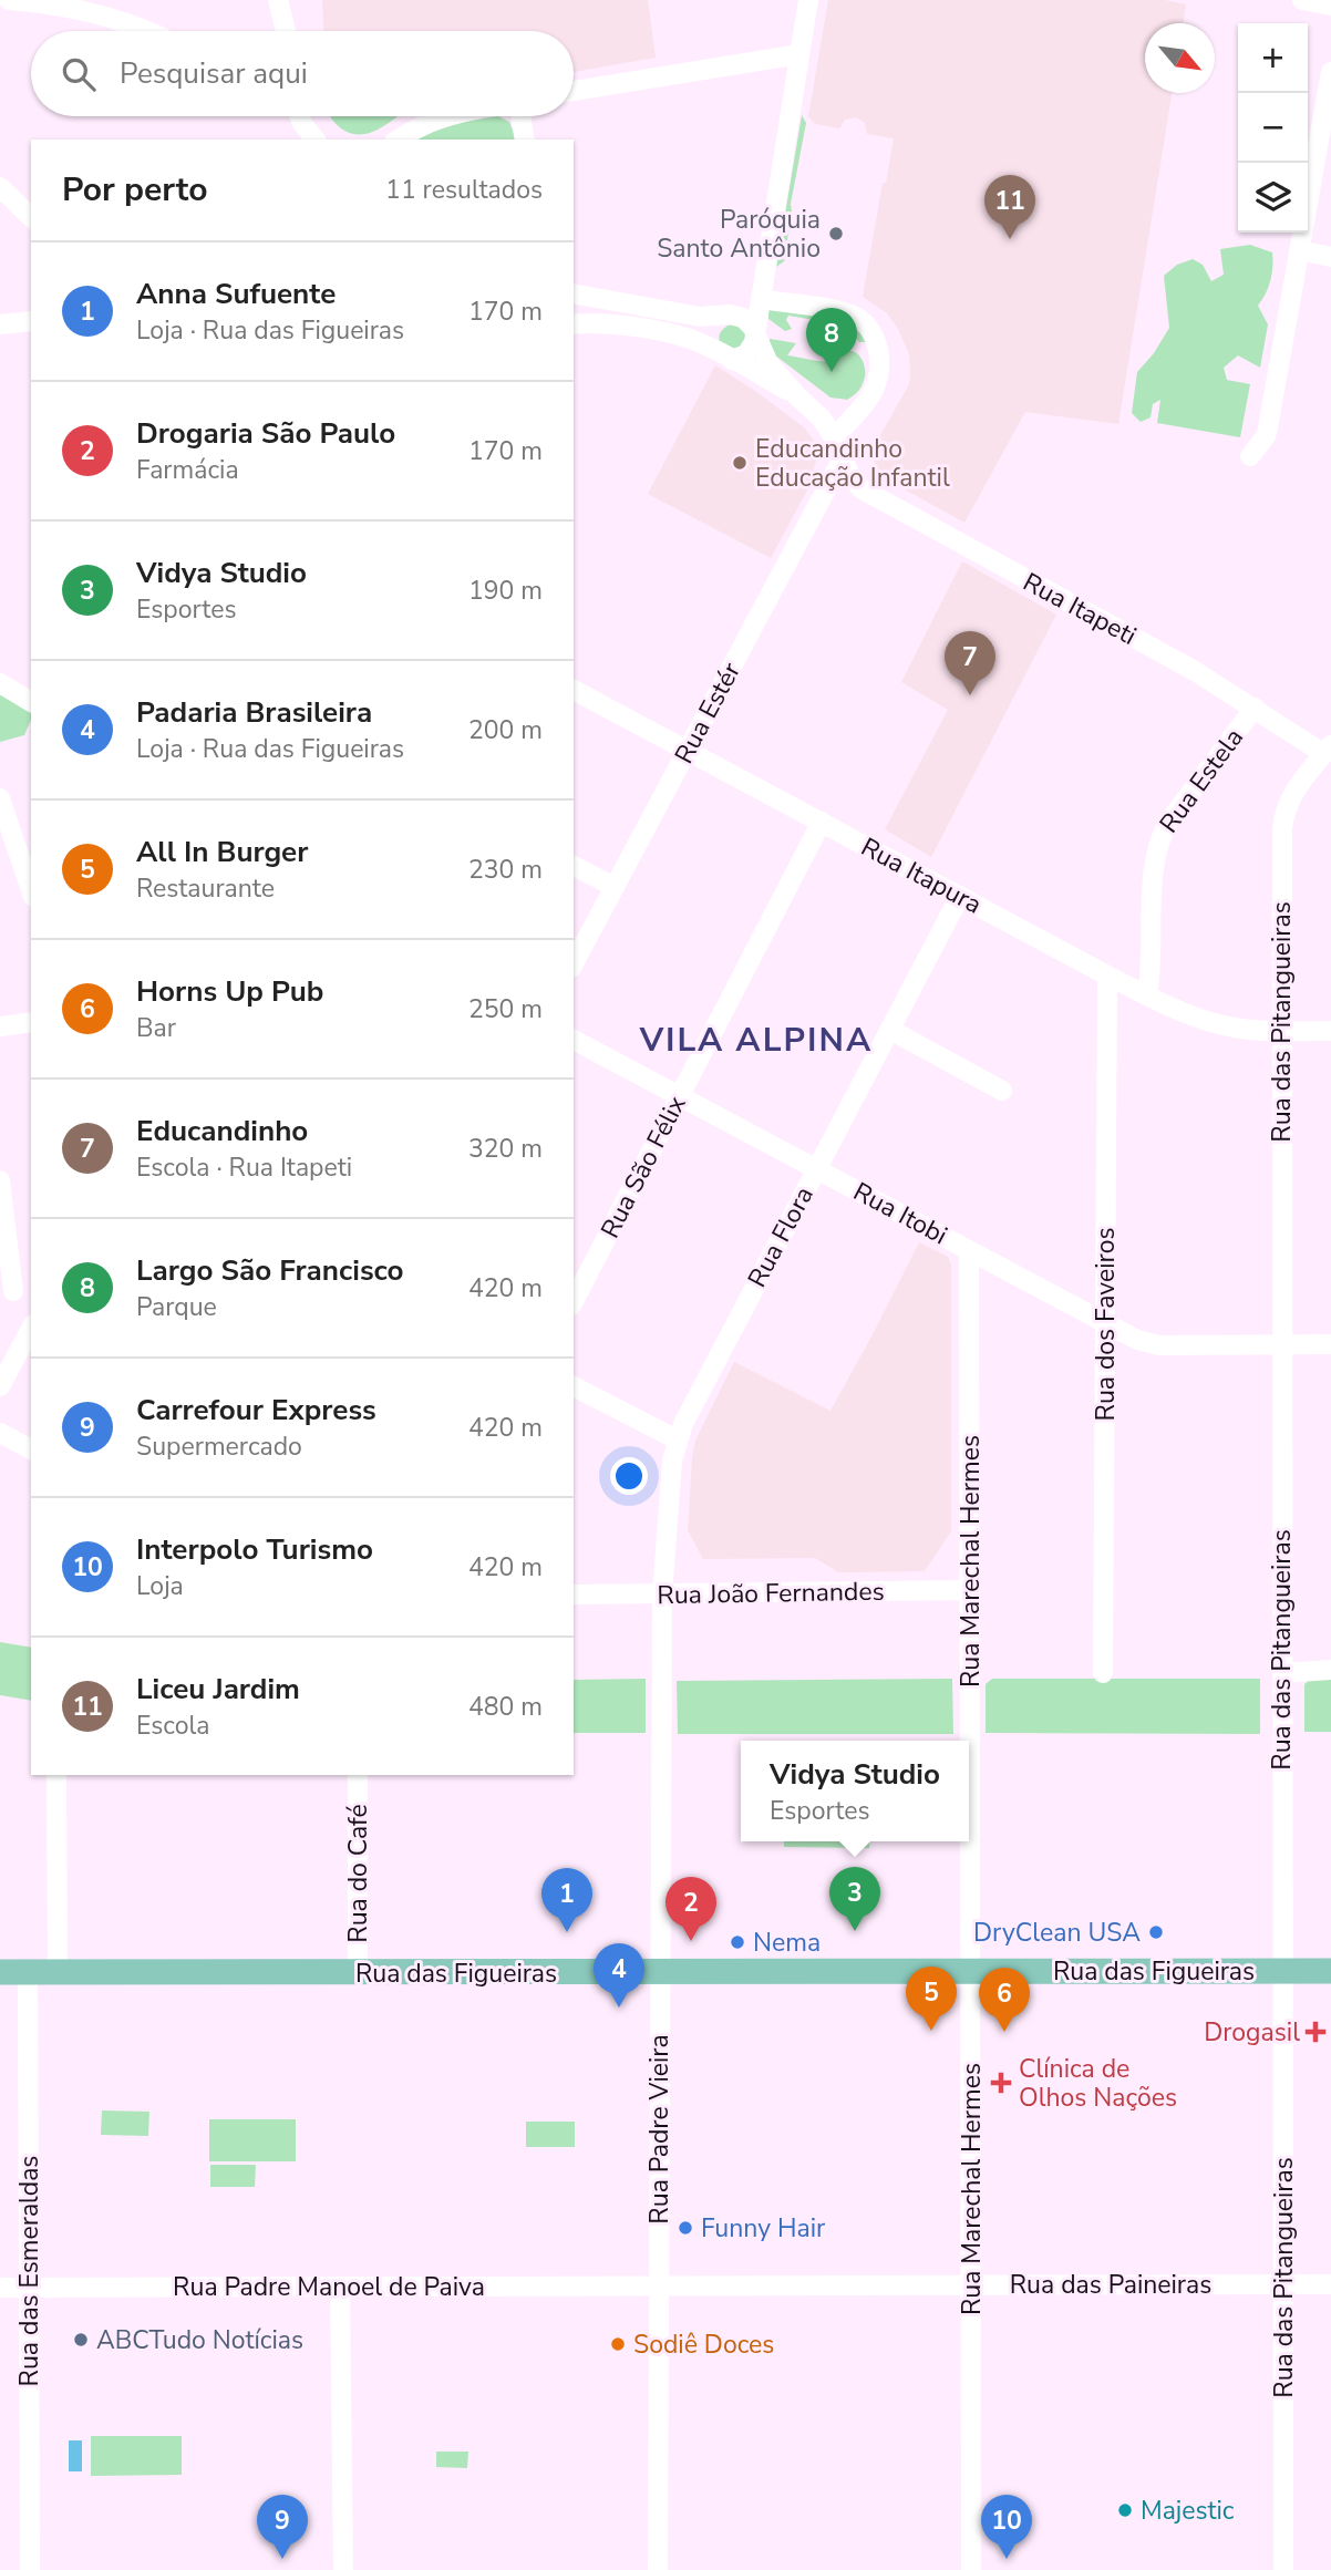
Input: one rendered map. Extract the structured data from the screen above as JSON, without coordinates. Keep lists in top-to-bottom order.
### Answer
{
  "streets": {
    "main road": ["Rua das Figueiras"],
    "street": [
      "Rua Itapeti",
      "Rua Estér",
      "Rua Estela",
      "Rua Itapura",
      "Rua das Pitangueiras",
      "Rua São Félix",
      "Rua Itobi",
      "Rua Flora",
      "Rua dos Faveiros",
      "Rua Marechal Hermes",
      "Rua João Fernandes",
      "Rua do Café",
      "Rua Padre Vieira",
      "Rua das Esmeraldas",
      "Rua das Paineiras",
      "Rua Padre Manoel de Paiva"
    ]
  },
  "crossings": [
    ["Rua Itapeti", "Rua Estér"],
    ["Rua Itapeti", "Rua Estela"],
    ["Rua Itapeti", "Rua das Pitangueiras"],
    ["Rua Estér", "Rua Itapura"],
    ["Rua Estela", "Rua Itapura"],
    ["Rua Itapura", "Rua das Pitangueiras"],
    ["Rua Itapura", "Rua São Félix"],
    ["Rua Itapura", "Rua Flora"],
    ["Rua Itapura", "Rua dos Faveiros"],
    ["Rua das Pitangueiras", "Rua Itobi"],
    ["Rua das Pitangueiras", "Rua das Figueiras"],
    ["Rua das Pitangueiras", "Rua das Paineiras"],
    ["Rua São Félix", "Rua Itobi"],
    ["Rua Itobi", "Rua Flora"],
    ["Rua Itobi", "Rua dos Faveiros"],
    ["Rua Itobi", "Rua Marechal Hermes"],
    ["Rua Flora", "Rua João Fernandes"],
    ["Rua Flora", "Rua Padre Vieira"],
    ["Rua Marechal Hermes", "Rua João Fernandes"],
    ["Rua Marechal Hermes", "Rua das Figueiras"],
    ["Rua Marechal Hermes", "Rua das Paineiras"],
    ["Rua João Fernandes", "Rua Padre Vieira"],
    ["Rua do Café", "Rua das Figueiras"],
    ["Rua das Figueiras", "Rua Padre Vieira"],
    ["Rua das Figueiras", "Rua das Esmeraldas"],
    ["Rua Padre Vieira", "Rua das Paineiras"],
    ["Rua Padre Vieira", "Rua Padre Manoel de Paiva"],
    ["Rua das Esmeraldas", "Rua Padre Manoel de Paiva"],
    ["Rua das Paineiras", "Rua Padre Manoel de Paiva"]
  ],
  "districts": ["VILA ALPINA"],
  "places": {
    "other": [
      "Paróquia Santo Antônio",
      "Educandinho Educação Infantil",
      "DryClean USA",
      "Nema",
      "Funny Hair",
      "ABCTudo Notícias",
      "Sodiê Doces",
      "Majestic"
    ],
    "health": ["Drogasil", "Clínica de Olhos Nações"]
  },
  "north": "bottom right",
  "page": {
    "map_buttons": ["+", "−"],
    "search": "Pesquisar aqui",
    "heading": ["Por perto", "11 resultados"],
    "pins": [
      "11",
      "8",
      "7",
      "3",
      "1",
      "2",
      "4",
      "5",
      "6",
      "9",
      "10"
    ],
    "list": [
      {
        "mark": "1",
        "name": "Anna Sufuente",
        "note": "Loja · Rua das Figueiras",
        "value": "170 m"
      },
      {
        "mark": "2",
        "name": "Drogaria São Paulo",
        "note": "Farmácia",
        "value": "170 m"
      },
      {
        "mark": "3",
        "name": "Vidya Studio",
        "note": "Esportes",
        "value": "190 m"
      },
      {
        "mark": "4",
        "name": "Padaria Brasileira",
        "note": "Loja · Rua das Figueiras",
        "value": "200 m"
      },
      {
        "mark": "5",
        "name": "All In Burger",
        "note": "Restaurante",
        "value": "230 m"
      },
      {
        "mark": "6",
        "name": "Horns Up Pub",
        "note": "Bar",
        "value": "250 m"
      },
      {
        "mark": "7",
        "name": "Educandinho",
        "note": "Escola · Rua Itapeti",
        "value": "320 m"
      },
      {
        "mark": "8",
        "name": "Largo São Francisco",
        "note": "Parque",
        "value": "420 m"
      },
      {
        "mark": "9",
        "name": "Carrefour Express",
        "note": "Supermercado",
        "value": "420 m"
      },
      {
        "mark": "10",
        "name": "Interpolo Turismo",
        "note": "Loja",
        "value": "420 m"
      },
      {
        "mark": "11",
        "name": "Liceu Jardim",
        "note": "Escola",
        "value": "480 m"
      }
    ],
    "popup": ["Vidya Studio", "Esportes"]
  }
}
